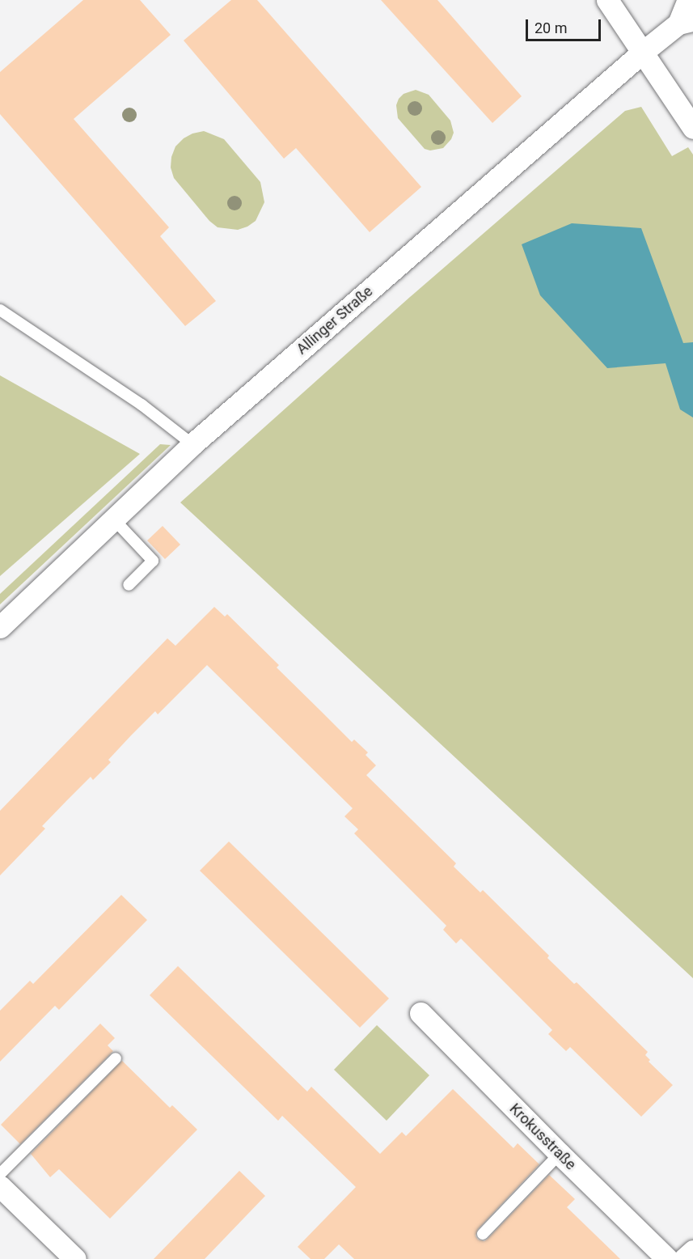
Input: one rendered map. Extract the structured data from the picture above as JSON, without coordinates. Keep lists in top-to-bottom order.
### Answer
{
  "streets": {
    "street": ["Allinger Straße", "Krokusstraße"]
  },
  "scale_bar": "20 m"
}
